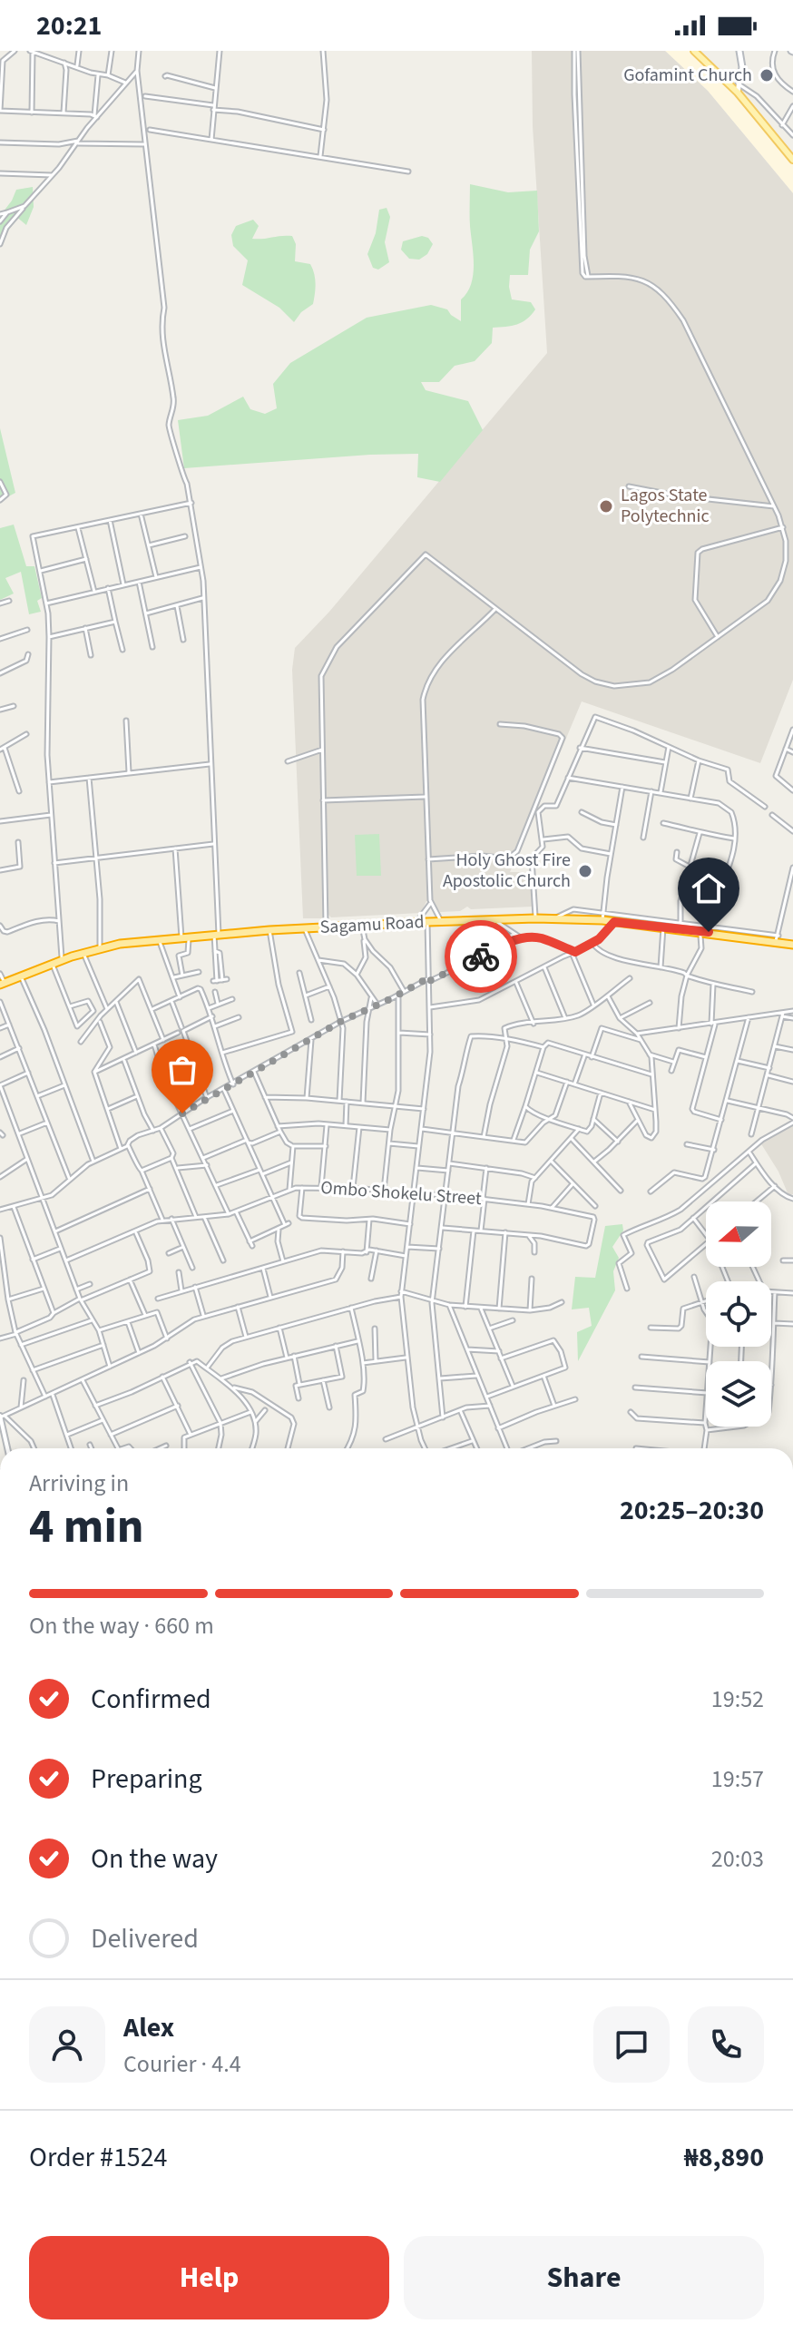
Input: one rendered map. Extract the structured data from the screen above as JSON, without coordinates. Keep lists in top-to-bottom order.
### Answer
{
  "streets": {
    "highway": ["Sagamu Road"],
    "street": ["Ombo Shokelu Street"]
  },
  "places": ["Gofamint Church", "Lagos State Polytechnic", "Holy Ghost Fire Apostolic Church"],
  "north": "left",
  "page": {
    "status": "20:21",
    "heading": ["4 min", "Arriving in", "20:25–20:30"],
    "panel": [
      "Alex",
      "Courier · 4.4",
      "Order #1524",
      "₦8,890"
    ],
    "bar": "On the way · 660 m",
    "list": [
      ["Confirmed", "19:52"],
      ["Preparing", "19:57"],
      ["On the way", "20:03"],
      "Delivered"
    ],
    "buttons": ["Help", "Share"]
  }
}
